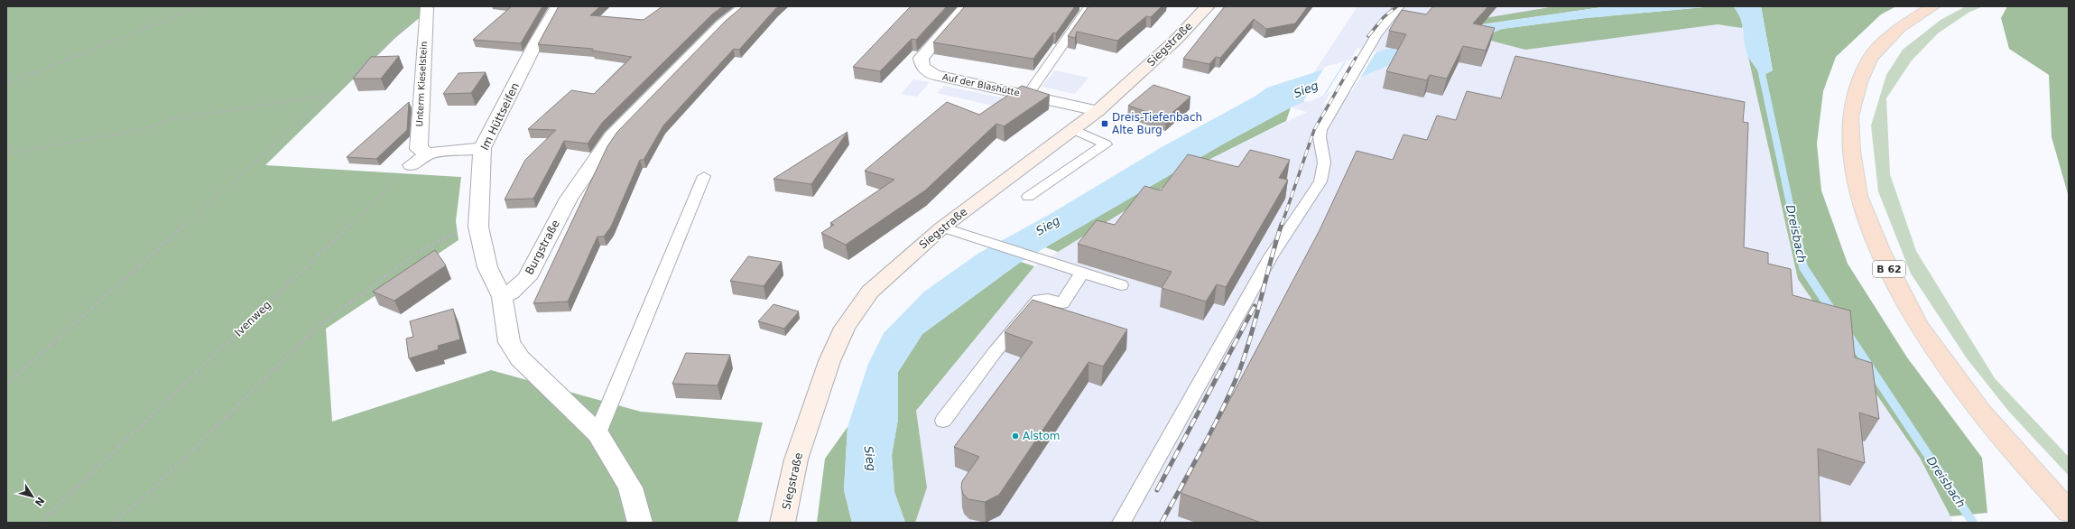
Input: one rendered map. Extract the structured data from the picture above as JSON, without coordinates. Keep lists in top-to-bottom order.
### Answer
{
  "streets": {
    "main road": ["B 62"],
    "street": [
      "Siegstraße",
      "Unterm Kieselstein",
      "Auf der Blashütte",
      "Im Hüttseifen",
      "Burgstraße"
    ],
    "path": ["Ivenweg"]
  },
  "crossings": [
    ["Siegstraße", "Auf der Blashütte"],
    ["Im Hüttseifen", "Burgstraße"]
  ],
  "water": ["Sieg", "Dreisbach"],
  "places": {
    "transit": ["Dreis-Tiefenbach Alte Burg"],
    "other": ["Alstom"]
  },
  "north": "bottom right"
}
